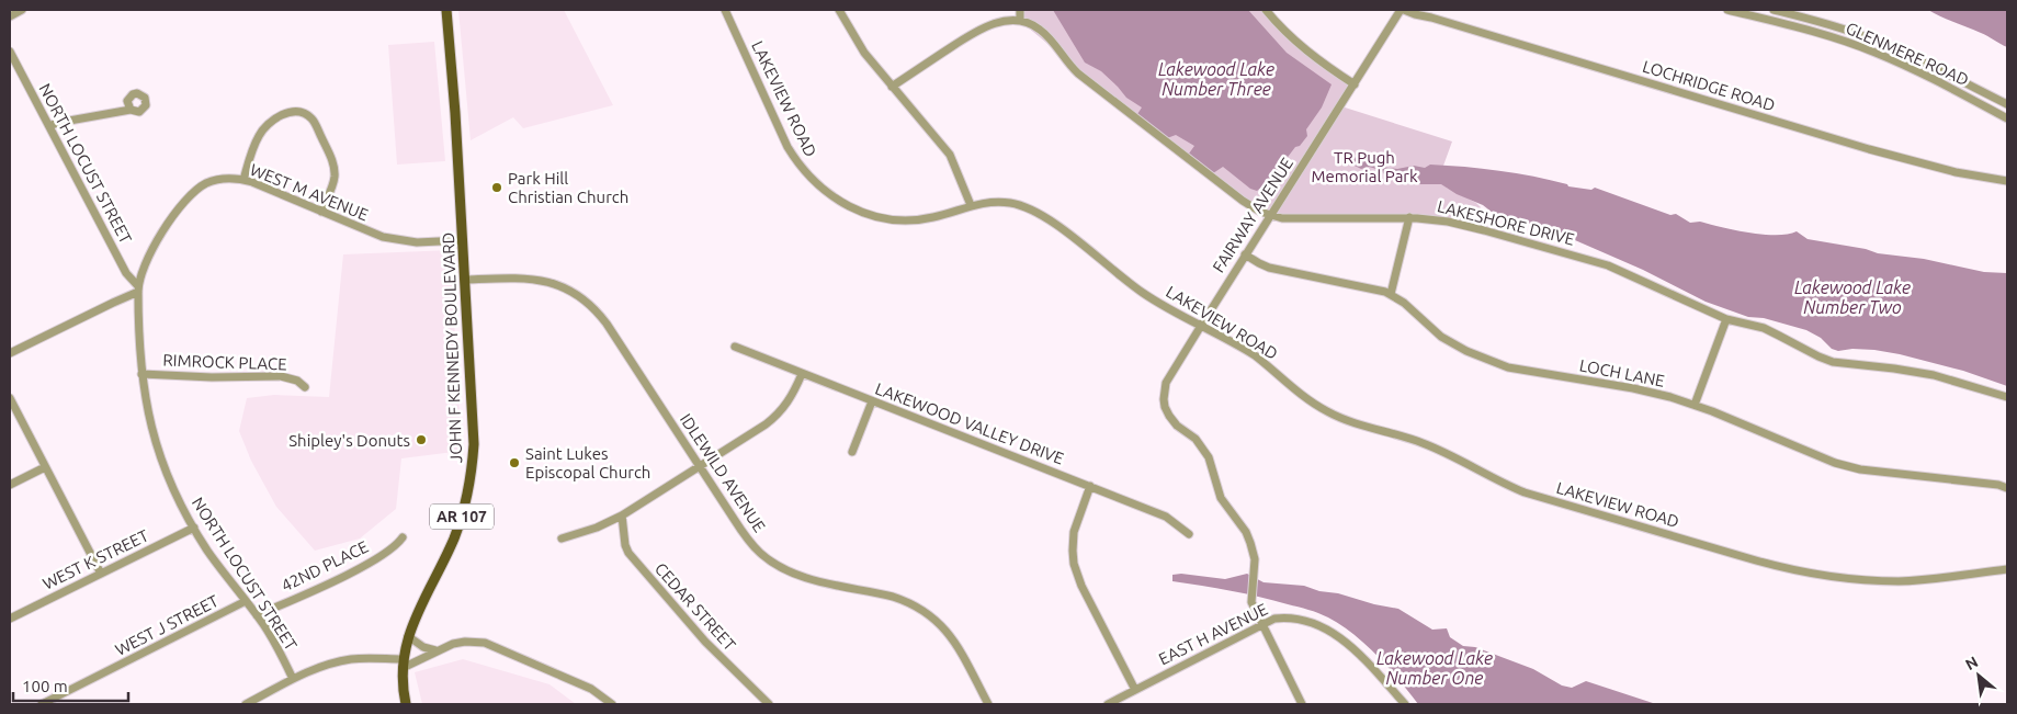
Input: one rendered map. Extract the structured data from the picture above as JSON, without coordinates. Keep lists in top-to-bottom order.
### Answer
{
  "streets": {
    "main road": ["JOHN F KENNEDY BOULEVARD", "AR 107"],
    "street": [
      "GLENMERE ROAD",
      "LOCHRIDGE ROAD",
      "LAKEVIEW ROAD",
      "NORTH LOCUST STREET",
      "WEST M AVENUE",
      "FAIRWAY AVENUE",
      "LAKESHORE DRIVE",
      "RIMROCK PLACE",
      "LOCH LANE",
      "LAKEWOOD VALLEY DRIVE",
      "IDLEWILD AVENUE",
      "WEST K STREET",
      "42ND PLACE",
      "CEDAR STREET",
      "WEST J STREET",
      "EAST H AVENUE"
    ]
  },
  "crossings": [
    ["LOCHRIDGE ROAD", "FAIRWAY AVENUE"],
    ["LAKEVIEW ROAD", "FAIRWAY AVENUE"],
    ["NORTH LOCUST STREET", "WEST M AVENUE"],
    ["NORTH LOCUST STREET", "RIMROCK PLACE"],
    ["NORTH LOCUST STREET", "WEST K STREET"],
    ["NORTH LOCUST STREET", "42ND PLACE"],
    ["NORTH LOCUST STREET", "WEST J STREET"],
    ["WEST M AVENUE", "JOHN F KENNEDY BOULEVARD"],
    ["FAIRWAY AVENUE", "LAKESHORE DRIVE"],
    ["FAIRWAY AVENUE", "LOCH LANE"],
    ["FAIRWAY AVENUE", "EAST H AVENUE"],
    ["JOHN F KENNEDY BOULEVARD", "IDLEWILD AVENUE"]
  ],
  "water": ["Lakewood Lake Number Three", "Lakewood Lake Number Two", "Lakewood Lake Number One"],
  "parks": ["TR Pugh Memorial Park"],
  "places": ["Park Hill Christian Church", "Shipley's Donuts", "Saint Lukes Episcopal Church"],
  "scale_bar": "100 m",
  "north": "top left"
}
